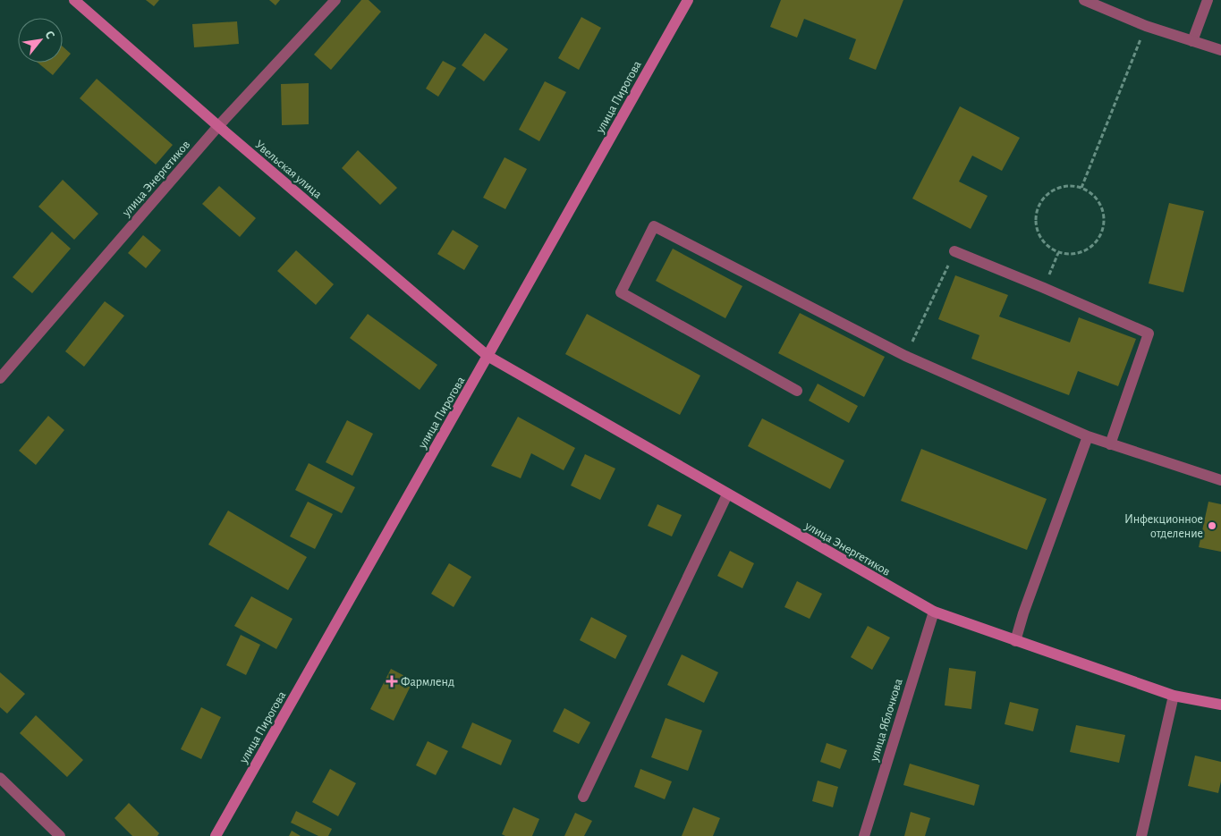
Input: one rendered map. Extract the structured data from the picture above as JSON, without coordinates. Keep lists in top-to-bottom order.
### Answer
{
  "streets": {
    "street": [
      "улица Пирогова",
      "Увельская улица",
      "улица Энергетиков",
      "улица Яблочкова"
    ]
  },
  "crossings": [
    ["улица Пирогова", "Увельская улица"],
    ["улица Пирогова", "улица Энергетиков"],
    ["Увельская улица", "улица Энергетиков"],
    ["улица Энергетиков", "улица Яблочкова"]
  ],
  "places": {
    "other": ["Инфекционное отделение"],
    "health": ["Фармленд"]
  },
  "north": "top right"
}
